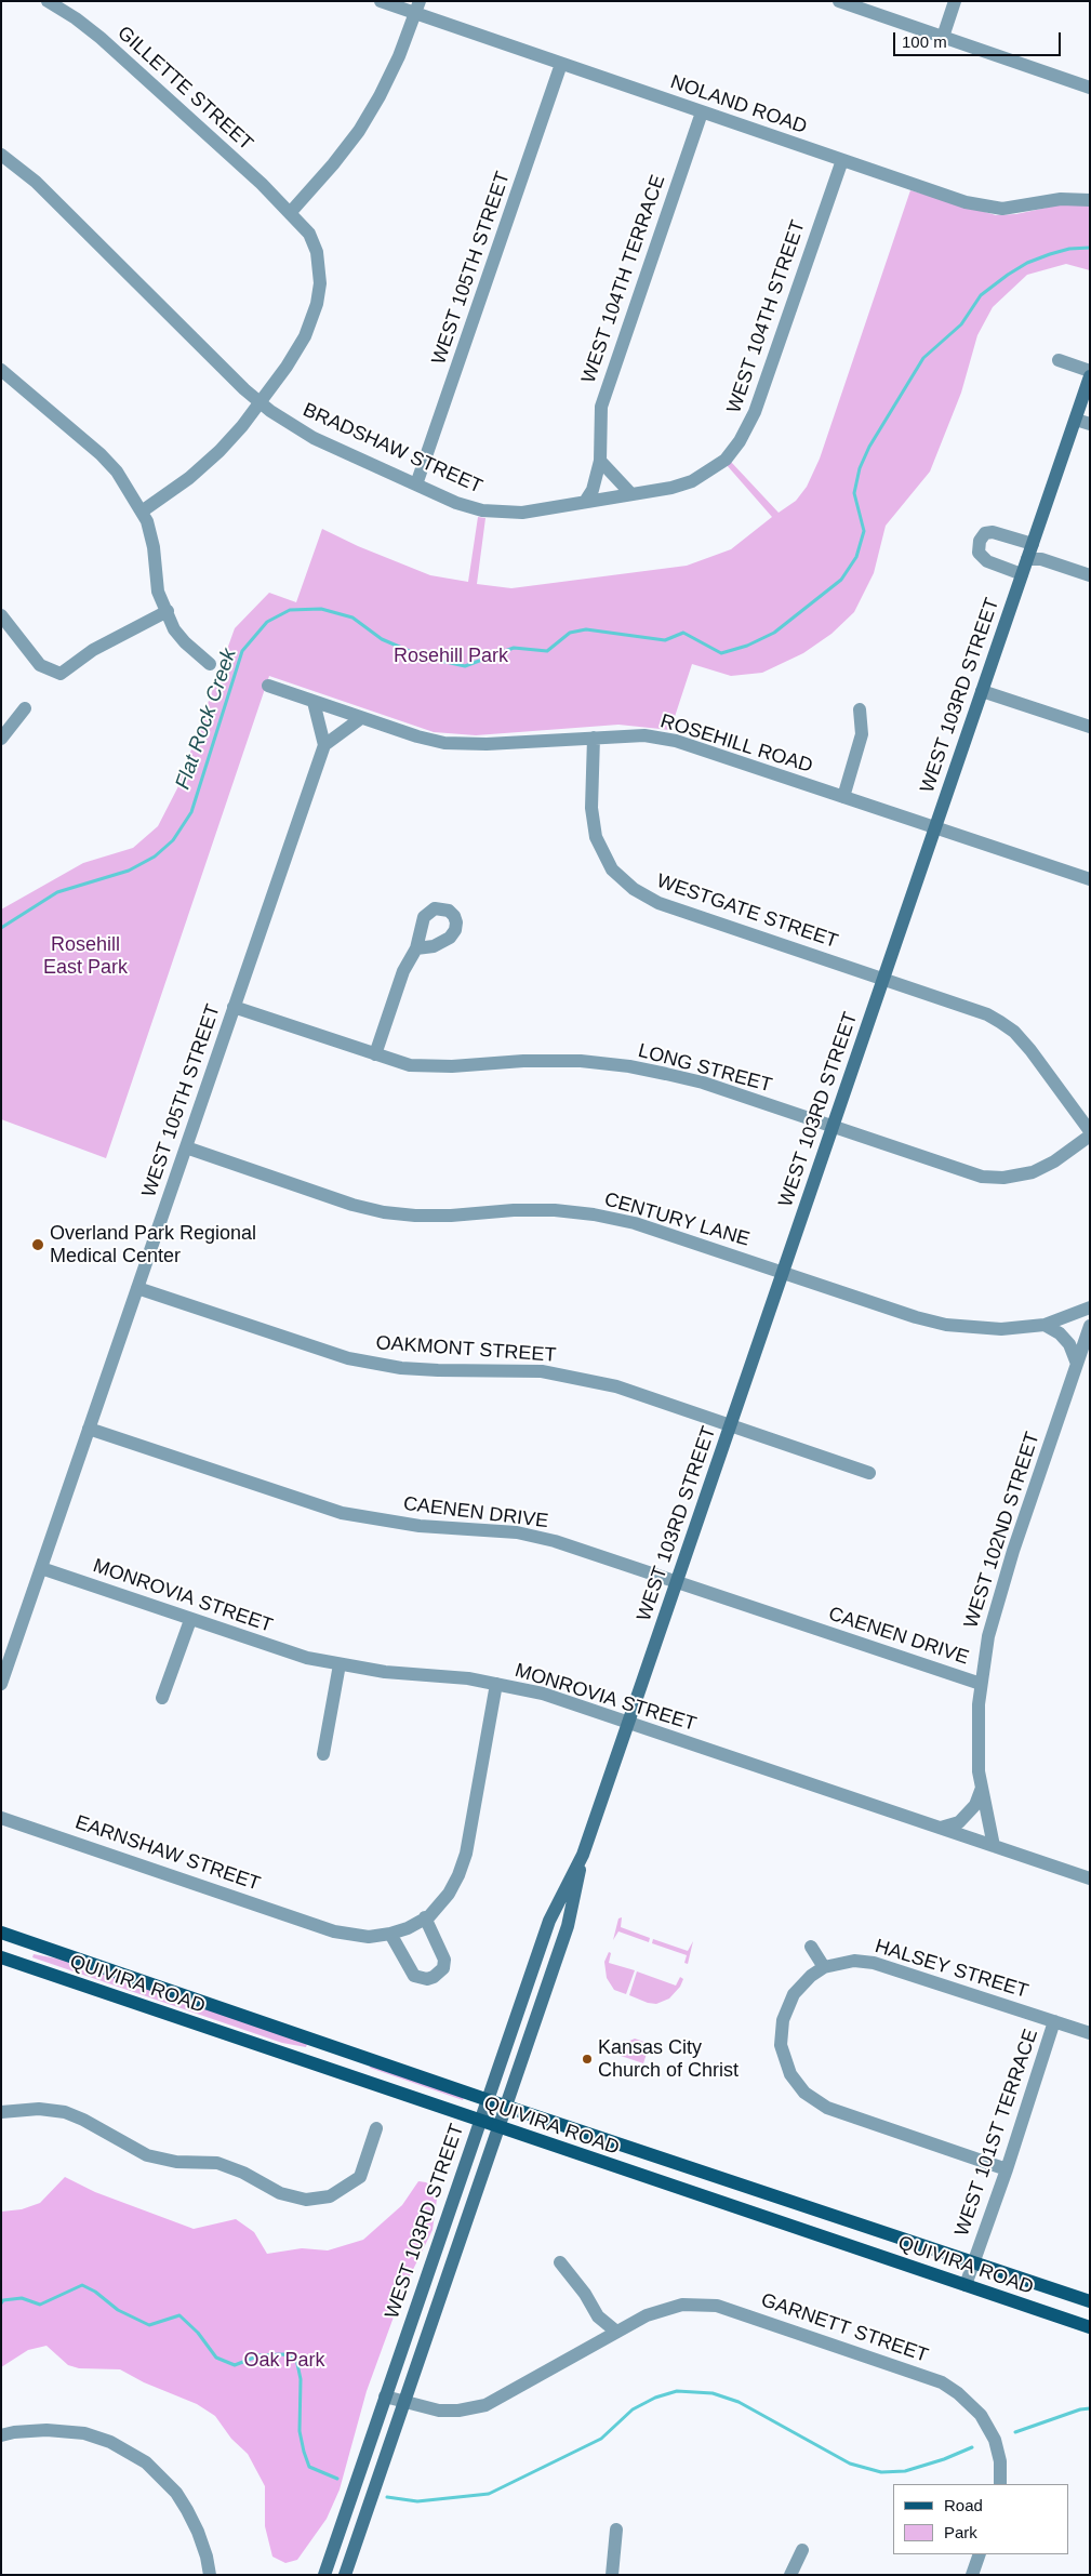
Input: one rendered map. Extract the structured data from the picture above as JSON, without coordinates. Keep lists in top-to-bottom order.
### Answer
{
  "streets": {
    "main road": ["WEST 103RD STREET", "QUIVIRA ROAD"],
    "street": [
      "GILLETTE STREET",
      "NOLAND ROAD",
      "WEST 105TH STREET",
      "WEST 104TH TERRACE",
      "WEST 104TH STREET",
      "BRADSHAW STREET",
      "ROSEHILL ROAD",
      "WESTGATE STREET",
      "LONG STREET",
      "CENTURY LANE",
      "OAKMONT STREET",
      "CAENEN DRIVE",
      "WEST 102ND STREET",
      "MONROVIA STREET",
      "EARNSHAW STREET",
      "HALSEY STREET",
      "WEST 101ST TERRACE",
      "GARNETT STREET"
    ]
  },
  "crossings": [
    ["GILLETTE STREET", "BRADSHAW STREET"],
    ["NOLAND ROAD", "WEST 105TH STREET"],
    ["NOLAND ROAD", "WEST 104TH TERRACE"],
    ["NOLAND ROAD", "WEST 104TH STREET"],
    ["WEST 105TH STREET", "BRADSHAW STREET"],
    ["WEST 105TH STREET", "LONG STREET"],
    ["WEST 105TH STREET", "CENTURY LANE"],
    ["WEST 105TH STREET", "OAKMONT STREET"],
    ["WEST 105TH STREET", "CAENEN DRIVE"],
    ["WEST 105TH STREET", "MONROVIA STREET"],
    ["WEST 104TH TERRACE", "BRADSHAW STREET"],
    ["WEST 104TH STREET", "BRADSHAW STREET"],
    ["WEST 103RD STREET", "ROSEHILL ROAD"],
    ["WEST 103RD STREET", "WESTGATE STREET"],
    ["WEST 103RD STREET", "LONG STREET"],
    ["WEST 103RD STREET", "CENTURY LANE"],
    ["WEST 103RD STREET", "OAKMONT STREET"],
    ["WEST 103RD STREET", "CAENEN DRIVE"],
    ["WEST 103RD STREET", "MONROVIA STREET"],
    ["WEST 103RD STREET", "QUIVIRA ROAD"],
    ["WEST 103RD STREET", "GARNETT STREET"],
    ["ROSEHILL ROAD", "WESTGATE STREET"],
    ["CAENEN DRIVE", "WEST 102ND STREET"],
    ["WEST 102ND STREET", "MONROVIA STREET"],
    ["MONROVIA STREET", "EARNSHAW STREET"],
    ["HALSEY STREET", "WEST 101ST TERRACE"],
    ["QUIVIRA ROAD", "WEST 101ST TERRACE"]
  ],
  "water": ["Flat Rock Creek"],
  "parks": ["Rosehill Park", "Rosehill East Park", "Oak Park"],
  "places": ["Overland Park Regional Medical Center", "Kansas City Church of Christ"],
  "legend": ["Road", "Park"],
  "scale_bar": "100 m"
}
